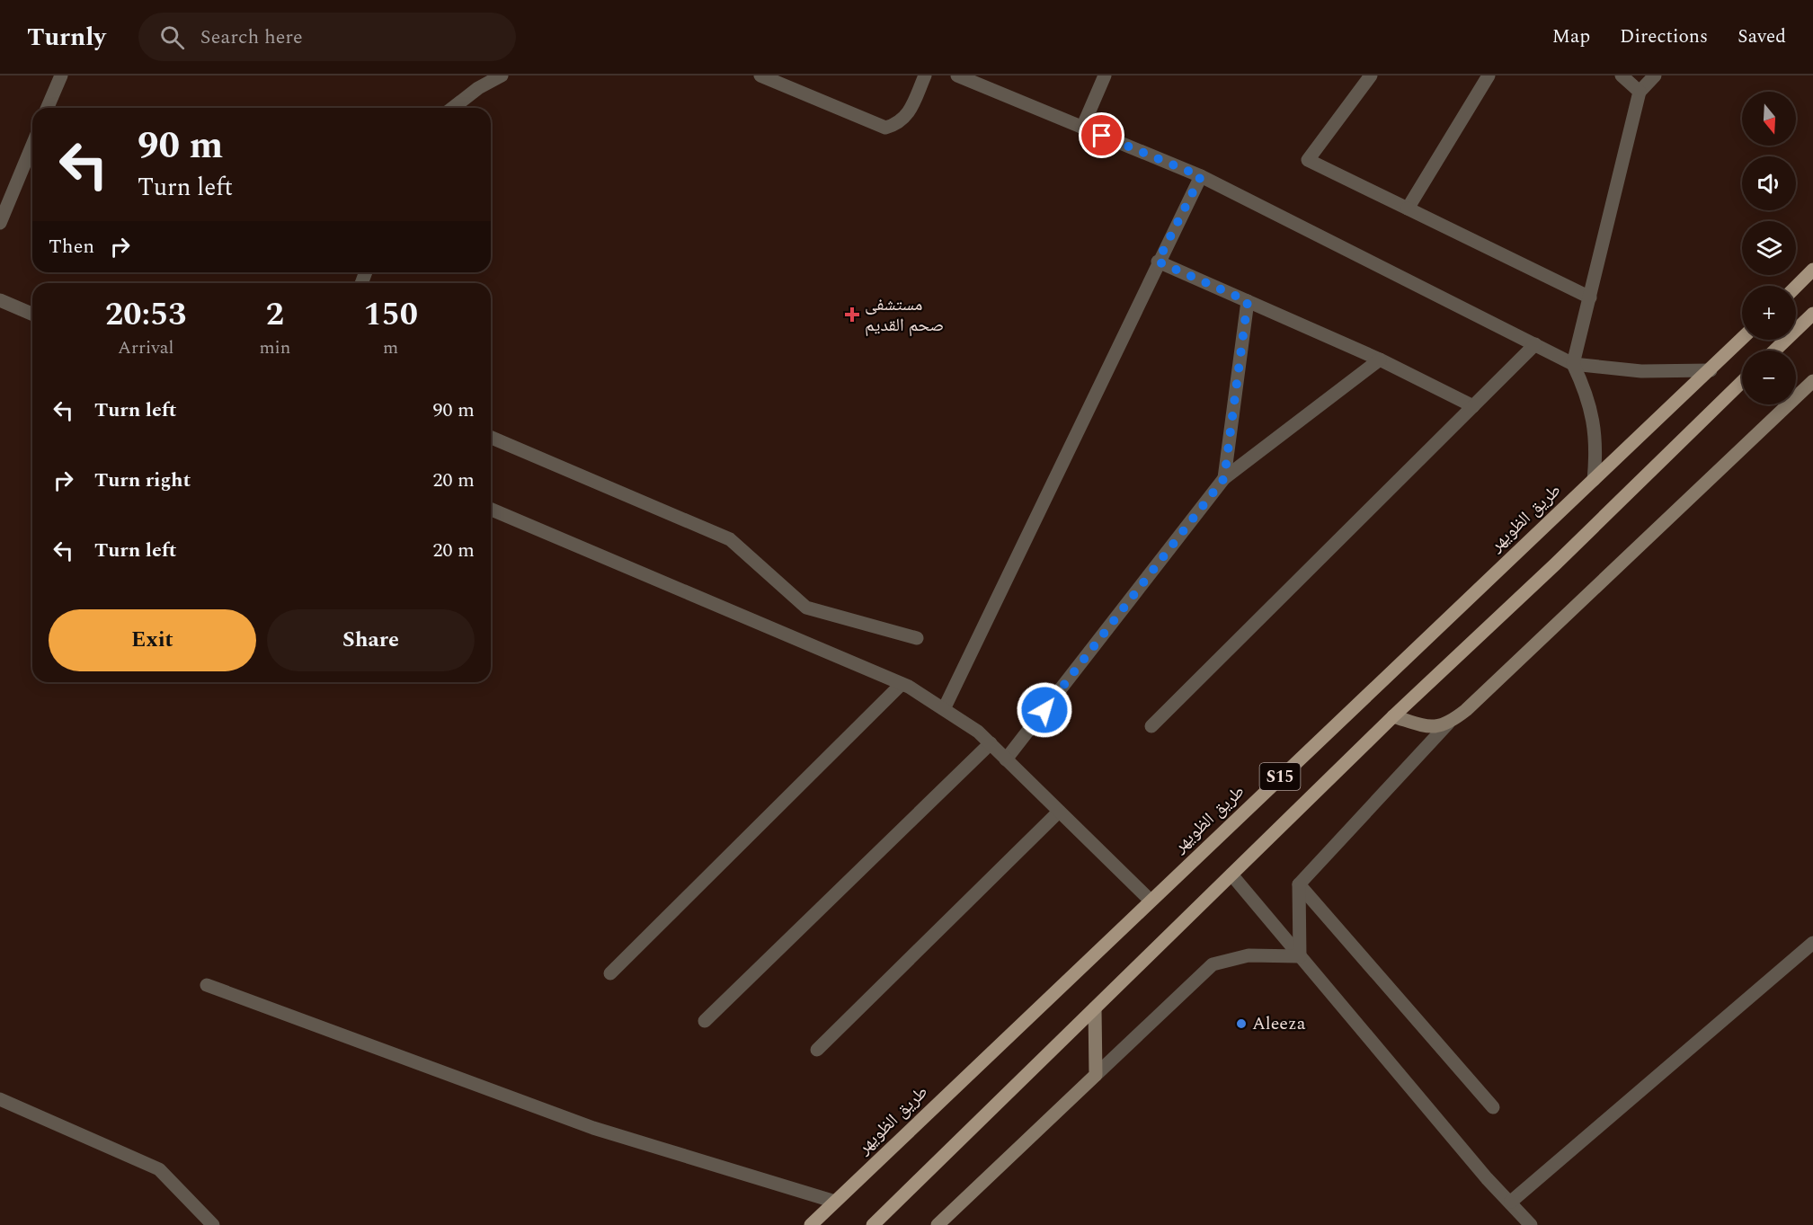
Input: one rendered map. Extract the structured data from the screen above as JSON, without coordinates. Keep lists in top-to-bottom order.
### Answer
{
  "streets": {
    "main road": ["طريق الظويهر", "S15"]
  },
  "places": {
    "health": ["مستشفى صحم القديم"],
    "other": ["Aleeza"]
  },
  "north": "bottom",
  "page": {
    "header": "Turnly",
    "search": "Search here",
    "nav": ["Map", "Directions", "Saved"],
    "map_buttons": ["+", "−"],
    "turn": ["90 m", "Turn left"],
    "then": "Then",
    "eta": [
      "20:53",
      "Arrival",
      "2",
      "min",
      "150",
      "m"
    ],
    "list": [
      {
        "name": "Turn left",
        "value": "90 m"
      },
      {
        "name": "Turn right",
        "value": "20 m"
      },
      {
        "name": "Turn left",
        "value": "20 m"
      }
    ],
    "buttons": ["Exit", "Share"]
  }
}
